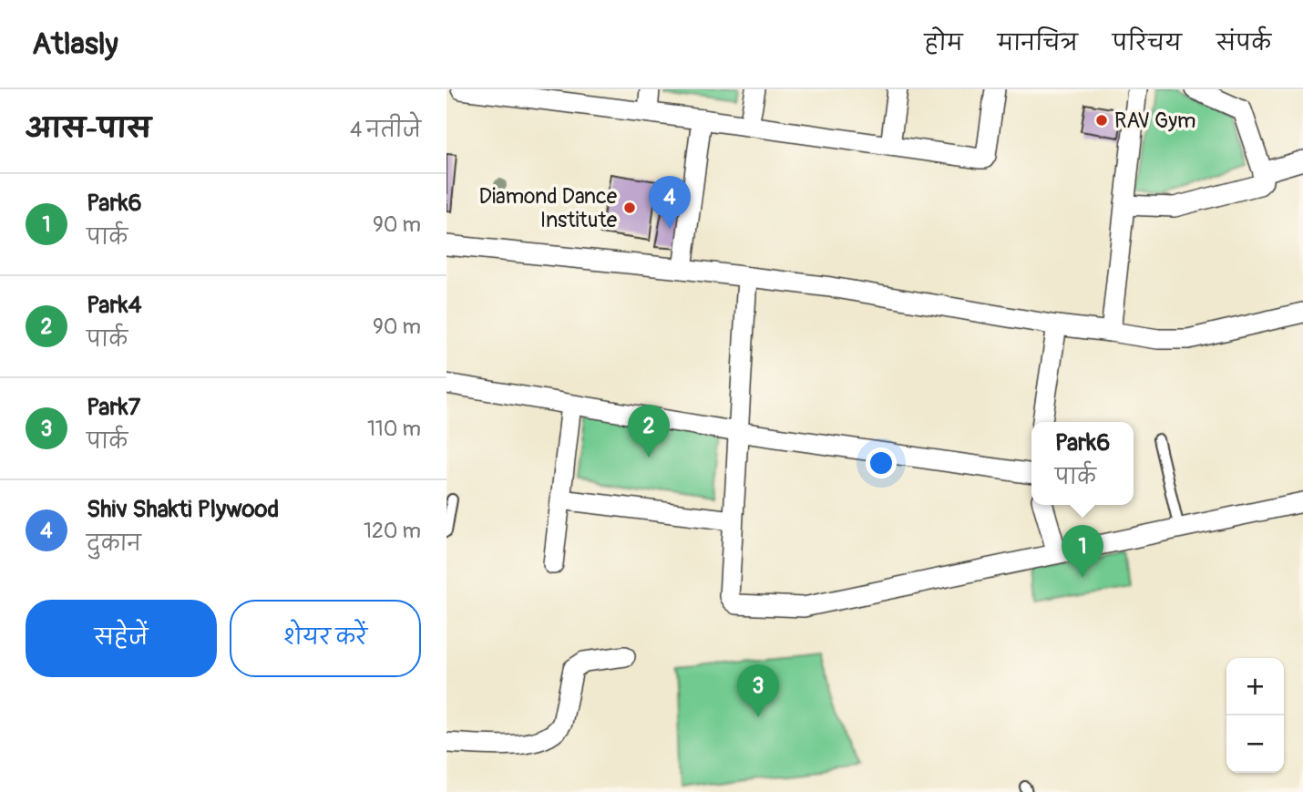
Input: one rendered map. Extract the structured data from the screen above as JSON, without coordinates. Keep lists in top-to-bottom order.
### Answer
{
  "places": ["RAV Gym", "Diamond Dance Institute"],
  "page": {
    "header": "Atlasly",
    "nav": [
      "होम",
      "मानचित्र",
      "परिचय",
      "संपर्क"
    ],
    "heading": ["आस-पास", "4 नतीजे"],
    "list": [
      {
        "mark": "1",
        "name": "Park6",
        "note": "पार्क",
        "value": "90 m"
      },
      {
        "mark": "2",
        "name": "Park4",
        "note": "पार्क",
        "value": "90 m"
      },
      {
        "mark": "3",
        "name": "Park7",
        "note": "पार्क",
        "value": "110 m"
      },
      {
        "mark": "4",
        "name": "Shiv Shakti Plywood",
        "note": "दुकान",
        "value": "120 m"
      }
    ],
    "pins": [
      "4",
      "2",
      "1",
      "3"
    ],
    "popup": ["Park6", "पार्क"],
    "buttons": ["सहेजें", "शेयर करें"],
    "map_buttons": ["+", "−"]
  }
}
